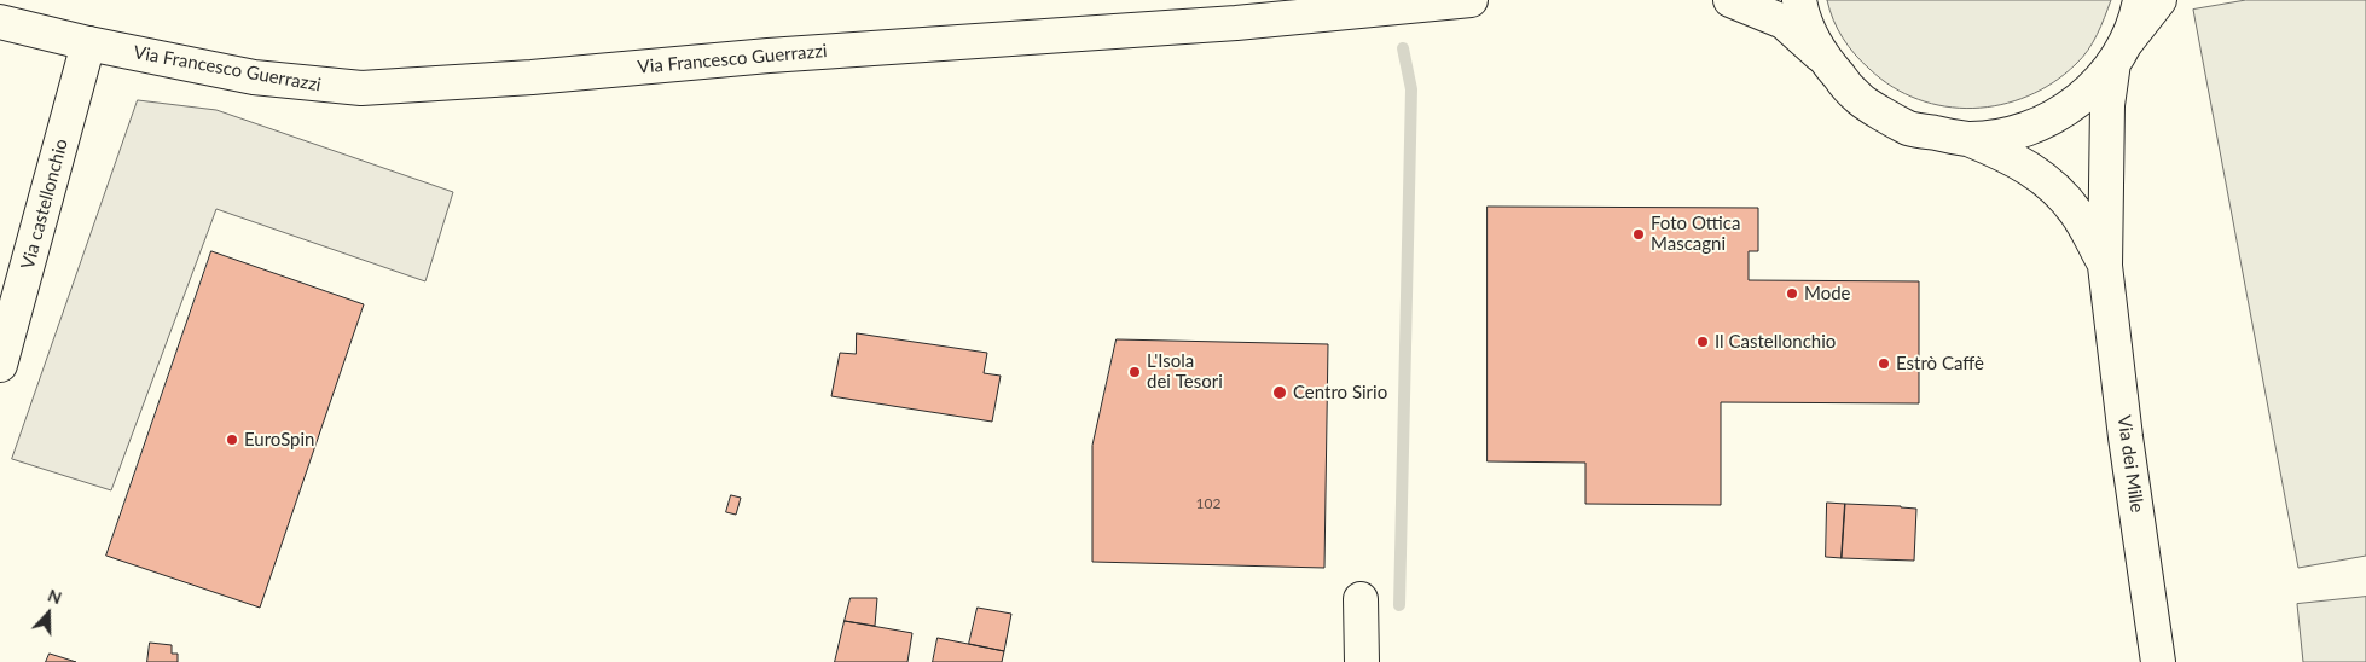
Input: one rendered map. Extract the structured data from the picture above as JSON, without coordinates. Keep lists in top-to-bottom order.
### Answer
{
  "streets": {
    "main road": ["Via Francesco Guerrazzi", "Via castellonchio", "Via dei Mille"]
  },
  "crossings": [
    ["Via Francesco Guerrazzi", "Via castellonchio"]
  ],
  "places": [
    "Foto Ottica Mascagni",
    "Mode",
    "Il Castellonchio",
    "Estrò Caffè",
    "L'Isola dei Tesori",
    "Centro Sirio",
    "EuroSpin"
  ],
  "house_numbers": ["102"],
  "north": "top"
}
